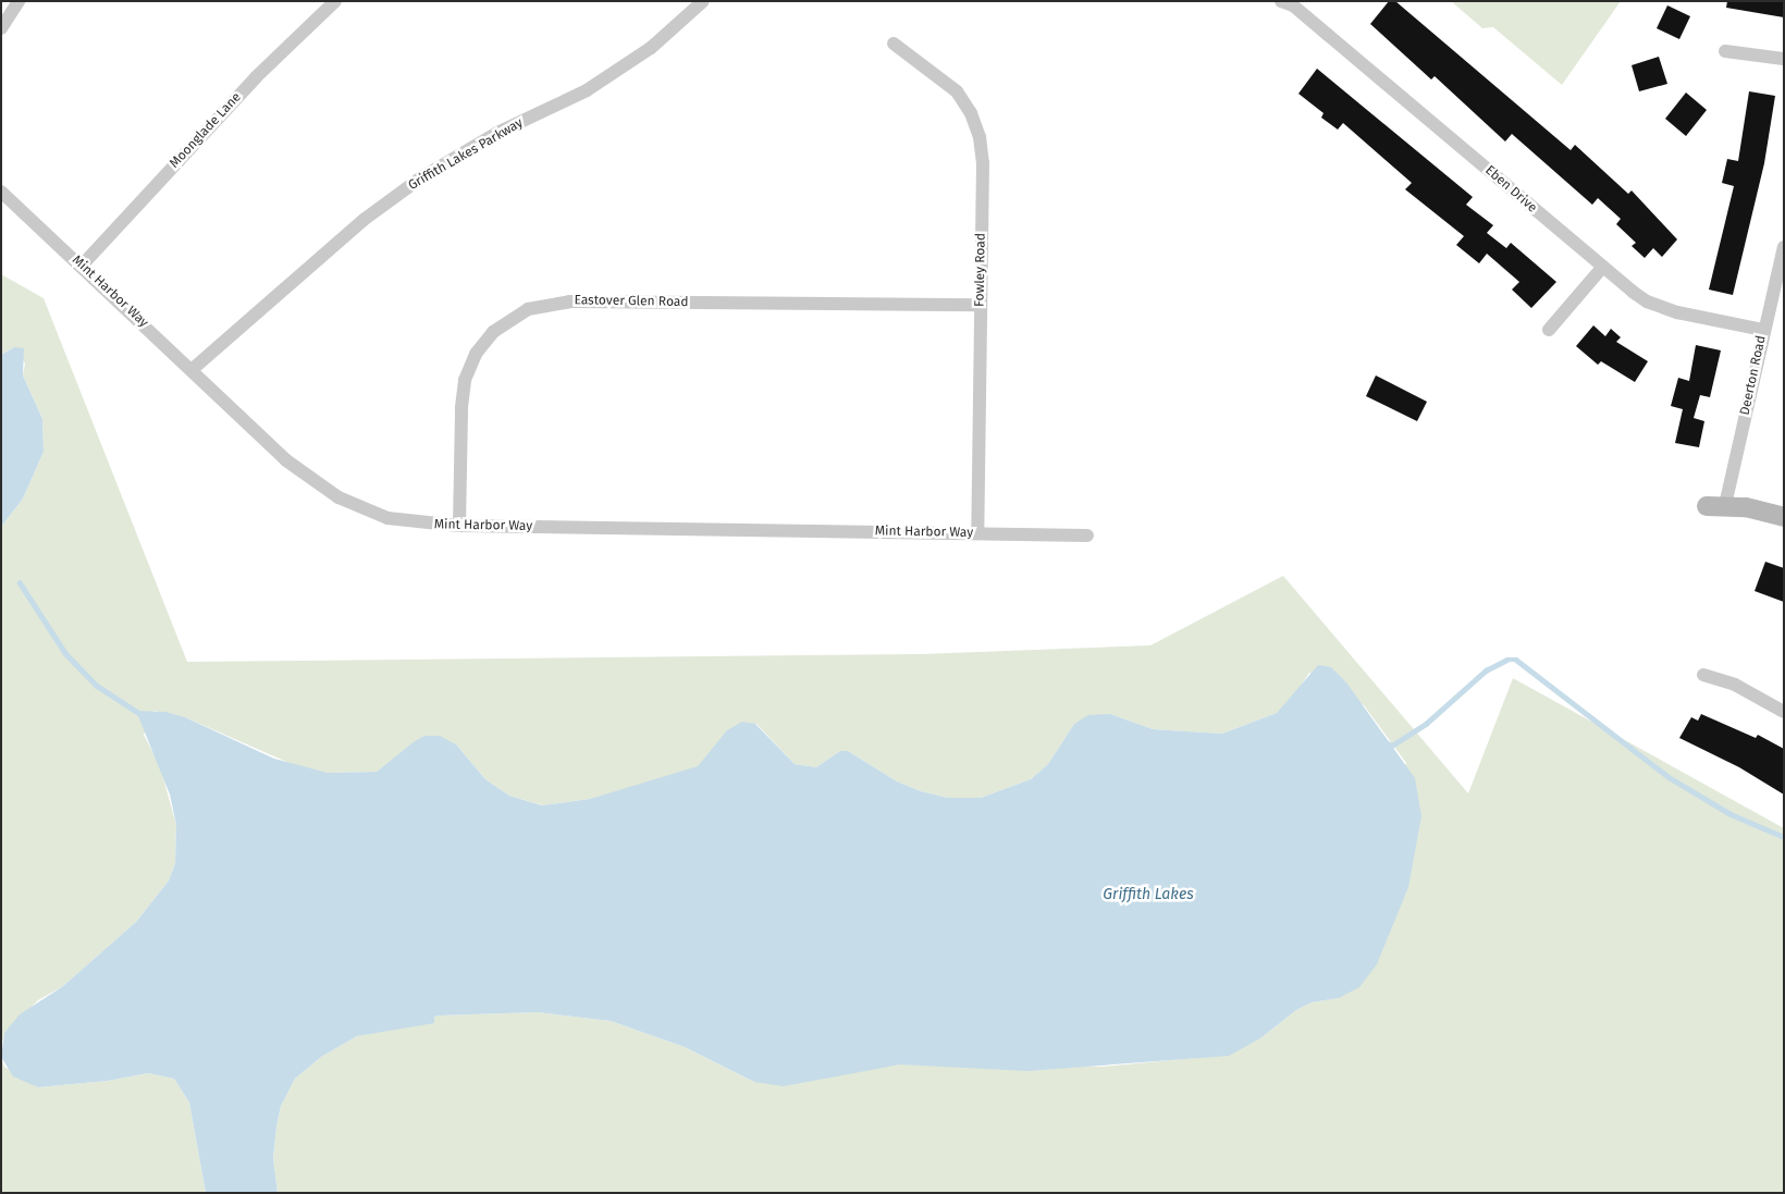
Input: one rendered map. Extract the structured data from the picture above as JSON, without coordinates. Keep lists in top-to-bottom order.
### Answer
{
  "streets": {
    "street": [
      "Moonglade Lane",
      "Griffith Lakes Parkway",
      "Eben Drive",
      "Fowley Road",
      "Mint Harbor Way",
      "Eastover Glen Road",
      "Deerton Road"
    ]
  },
  "crossings": [
    ["Moonglade Lane", "Mint Harbor Way"],
    ["Griffith Lakes Parkway", "Mint Harbor Way"],
    ["Eben Drive", "Deerton Road"],
    ["Fowley Road", "Mint Harbor Way"],
    ["Fowley Road", "Eastover Glen Road"],
    ["Mint Harbor Way", "Eastover Glen Road"]
  ],
  "water": ["Griffith Lakes"]
}
